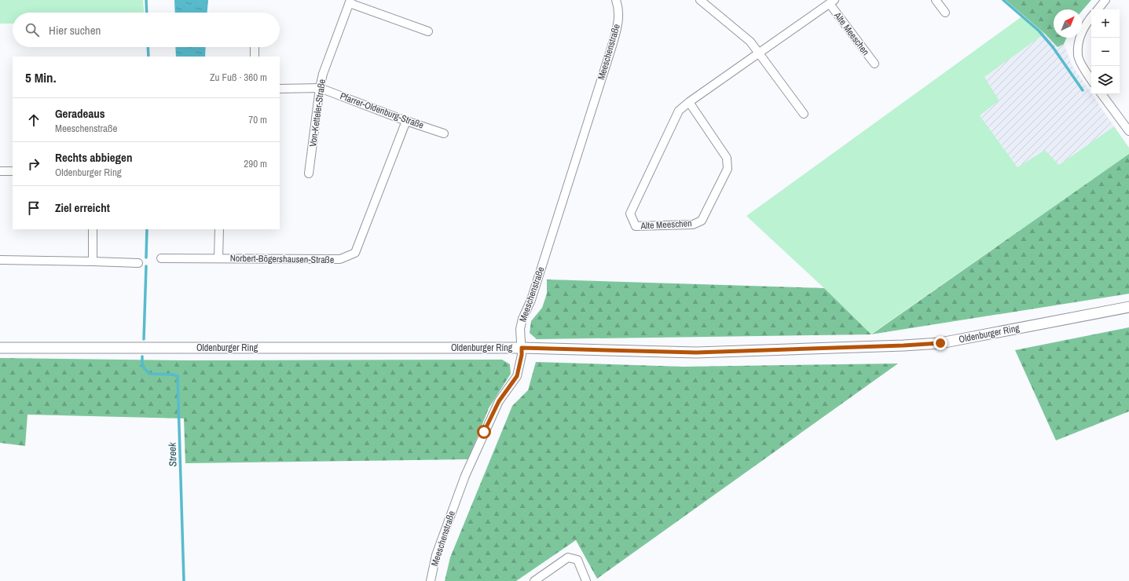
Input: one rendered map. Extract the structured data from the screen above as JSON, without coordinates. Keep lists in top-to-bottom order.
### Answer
{
  "streets": {
    "main road": ["Oldenburger Ring"],
    "street": [
      "Alte Meeschen",
      "Meeschenstraße",
      "Pfarrer-Oldenburg-Straße",
      "Von-Ketteler-Straße",
      "Norbert-Bögershausen-Straße"
    ]
  },
  "crossings": [
    ["Meeschenstraße", "Oldenburger Ring"],
    ["Pfarrer-Oldenburg-Straße", "Von-Ketteler-Straße"],
    ["Pfarrer-Oldenburg-Straße", "Norbert-Bögershausen-Straße"]
  ],
  "water": ["Streek"],
  "north": "top right",
  "page": {
    "map_buttons": ["+", "−"],
    "search": "Hier suchen",
    "heading": ["5 Min.", "Zu Fuß · 360 m"],
    "list": [
      ["Geradeaus", "Meeschenstraße", "70 m"],
      ["Rechts abbiegen", "Oldenburger Ring", "290 m"],
      "Ziel erreicht"
    ]
  }
}
